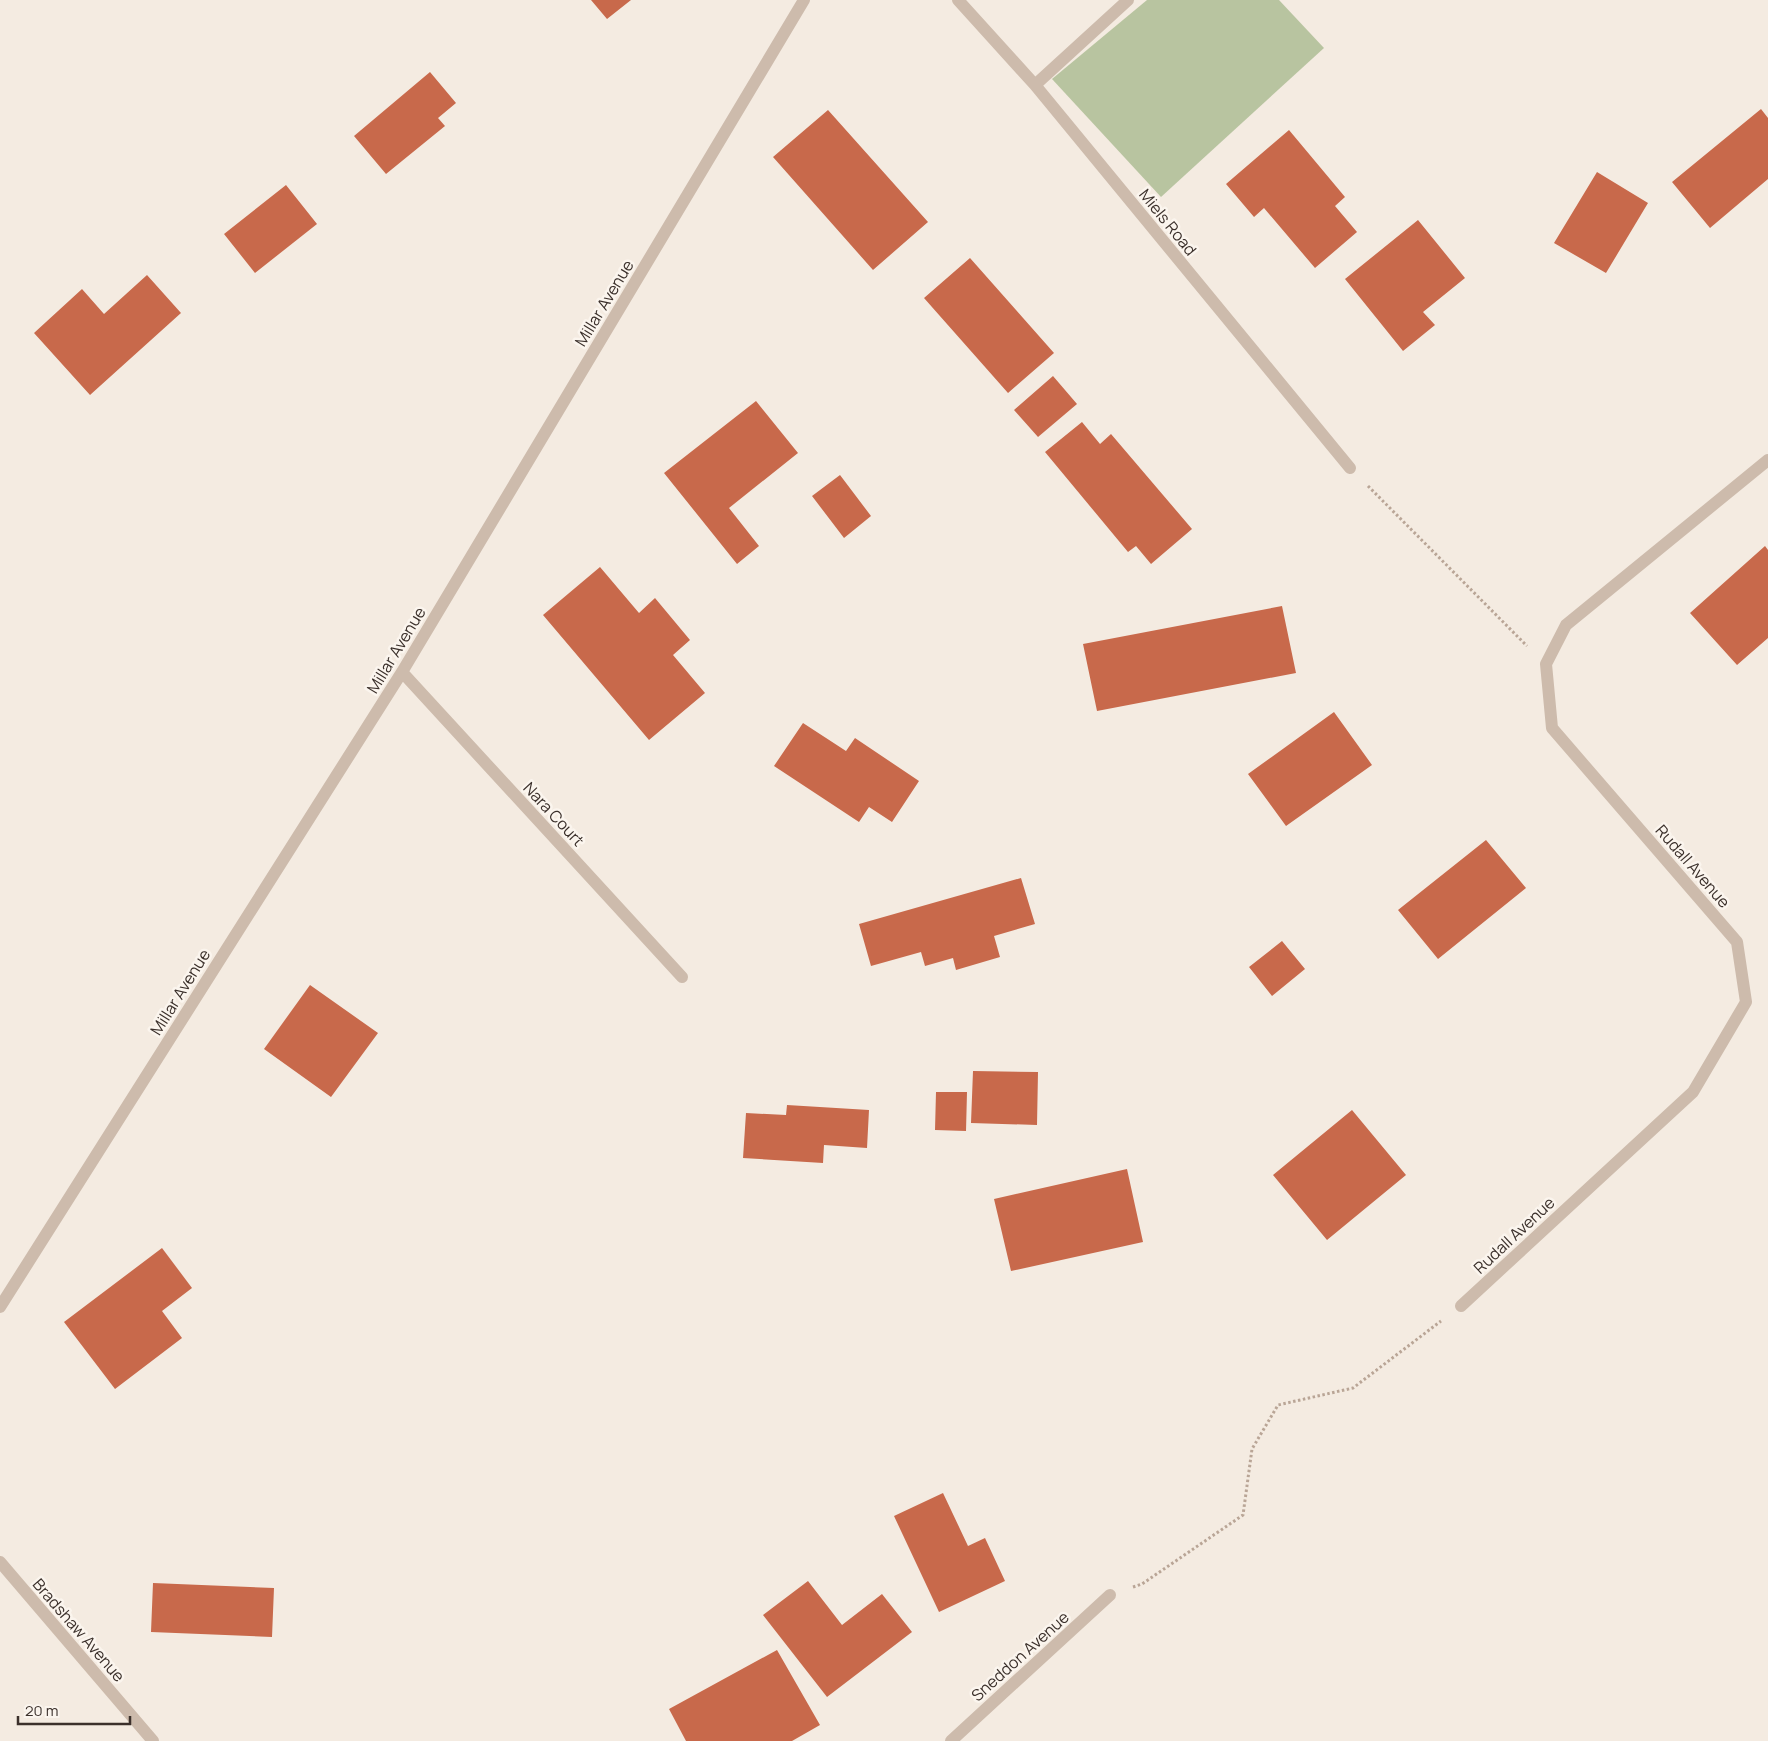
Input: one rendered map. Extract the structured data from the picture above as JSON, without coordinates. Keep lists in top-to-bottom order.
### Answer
{
  "streets": {
    "street": [
      "Miels Road",
      "Millar Avenue",
      "Nara Court",
      "Rudall Avenue",
      "Bradshaw Avenue",
      "Sneddon Avenue"
    ]
  },
  "crossings": [
    ["Millar Avenue", "Nara Court"]
  ],
  "scale_bar": "20 m"
}
